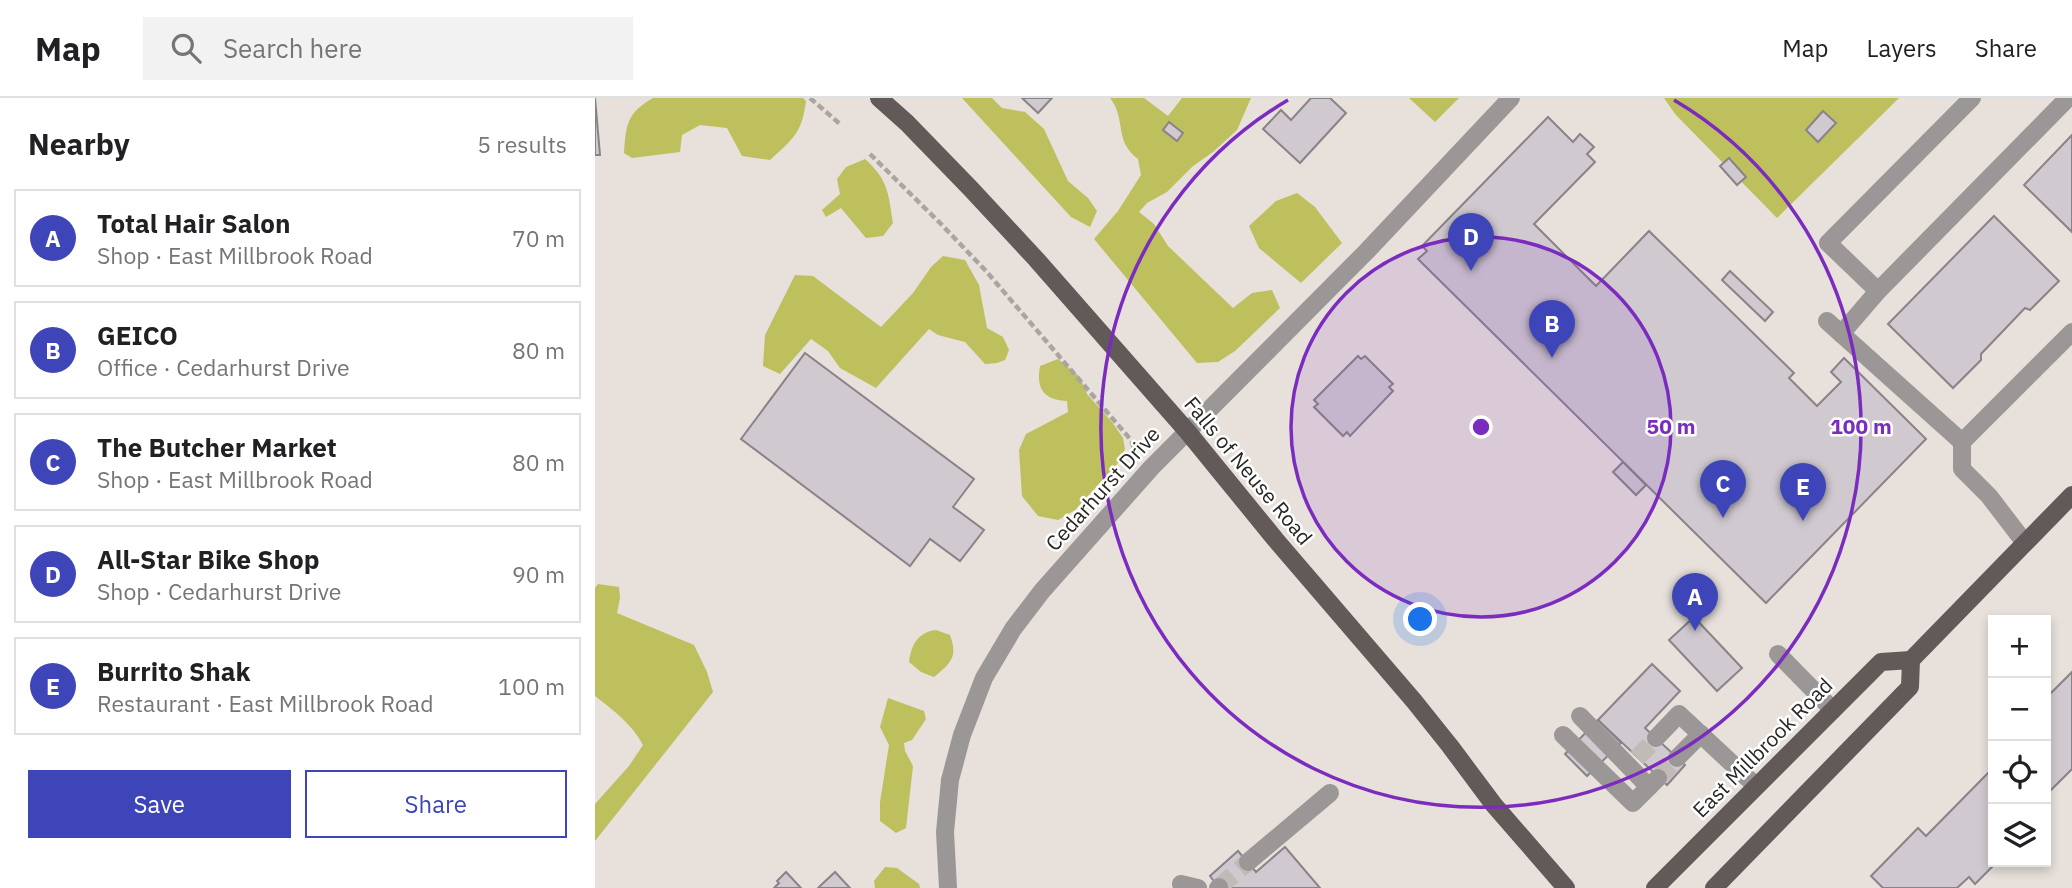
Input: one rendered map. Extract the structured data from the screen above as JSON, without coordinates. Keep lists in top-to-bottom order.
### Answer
{
  "streets": {
    "main road": ["Falls of Neuse Road", "East Millbrook Road"],
    "street": ["Cedarhurst Drive"]
  },
  "crossings": [
    ["Falls of Neuse Road", "Cedarhurst Drive"]
  ],
  "page": {
    "header": "Map",
    "search": "Search here",
    "nav": ["Map", "Layers", "Share"],
    "heading": ["Nearby", "5 results"],
    "list": [
      {
        "mark": "A",
        "name": "Total Hair Salon",
        "note": "Shop · East Millbrook Road",
        "value": "70 m"
      },
      {
        "mark": "B",
        "name": "GEICO",
        "note": "Office · Cedarhurst Drive",
        "value": "80 m"
      },
      {
        "mark": "C",
        "name": "The Butcher Market",
        "note": "Shop · East Millbrook Road",
        "value": "80 m"
      },
      {
        "mark": "D",
        "name": "All-Star Bike Shop",
        "note": "Shop · Cedarhurst Drive",
        "value": "90 m"
      },
      {
        "mark": "E",
        "name": "Burrito Shak",
        "note": "Restaurant · East Millbrook Road",
        "value": "100 m"
      }
    ],
    "pins": [
      "D",
      "B",
      "C",
      "E",
      "A"
    ],
    "map_buttons": ["+", "−"],
    "buttons": ["Save", "Share"]
  },
  "rings": ["50 m", "100 m"]
}
